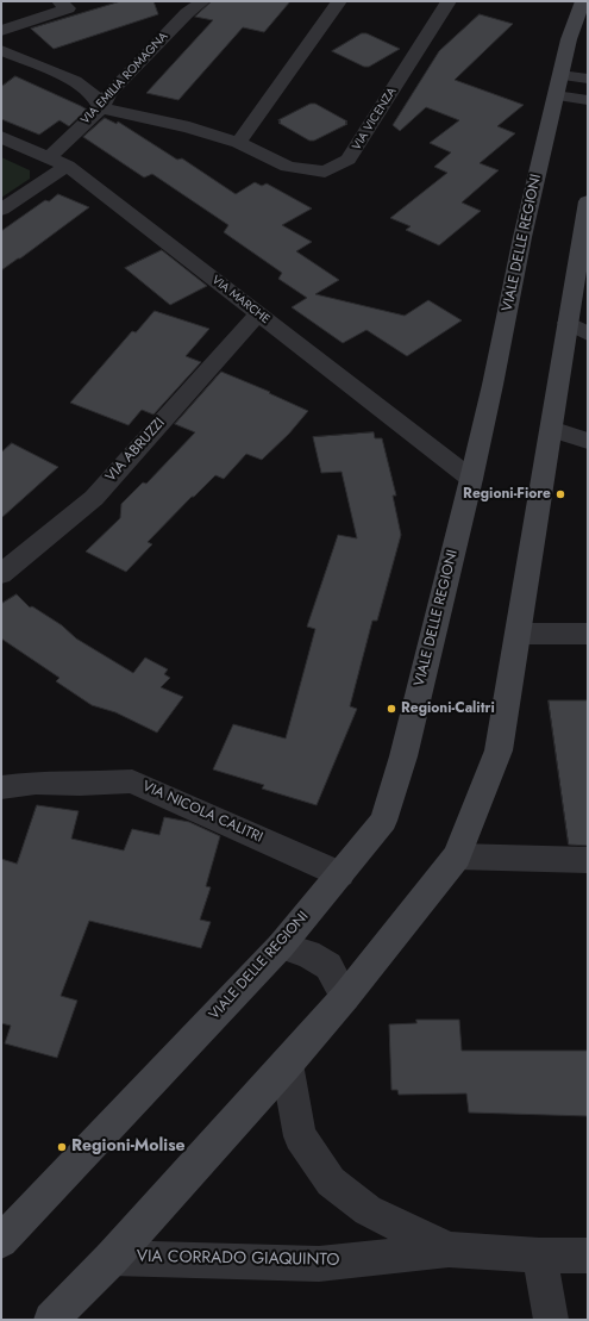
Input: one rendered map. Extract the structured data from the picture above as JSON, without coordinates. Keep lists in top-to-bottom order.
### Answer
{
  "streets": {
    "street": [
      "VIA EMILIA ROMAGNA",
      "VIA VICENZA",
      "VIALE DELLE REGIONI",
      "VIA MARCHE",
      "VIA ABRUZZI",
      "VIA NICOLA CALITRI",
      "VIA CORRADO GIAQUINTO"
    ]
  },
  "crossings": [
    ["VIA EMILIA ROMAGNA", "VIA VICENZA"],
    ["VIA EMILIA ROMAGNA", "VIA MARCHE"],
    ["VIALE DELLE REGIONI", "VIA MARCHE"],
    ["VIALE DELLE REGIONI", "VIA NICOLA CALITRI"],
    ["VIA MARCHE", "VIA ABRUZZI"]
  ],
  "places": ["Regioni-Fiore", "Regioni-Calitri", "Regioni-Molise"]
}
